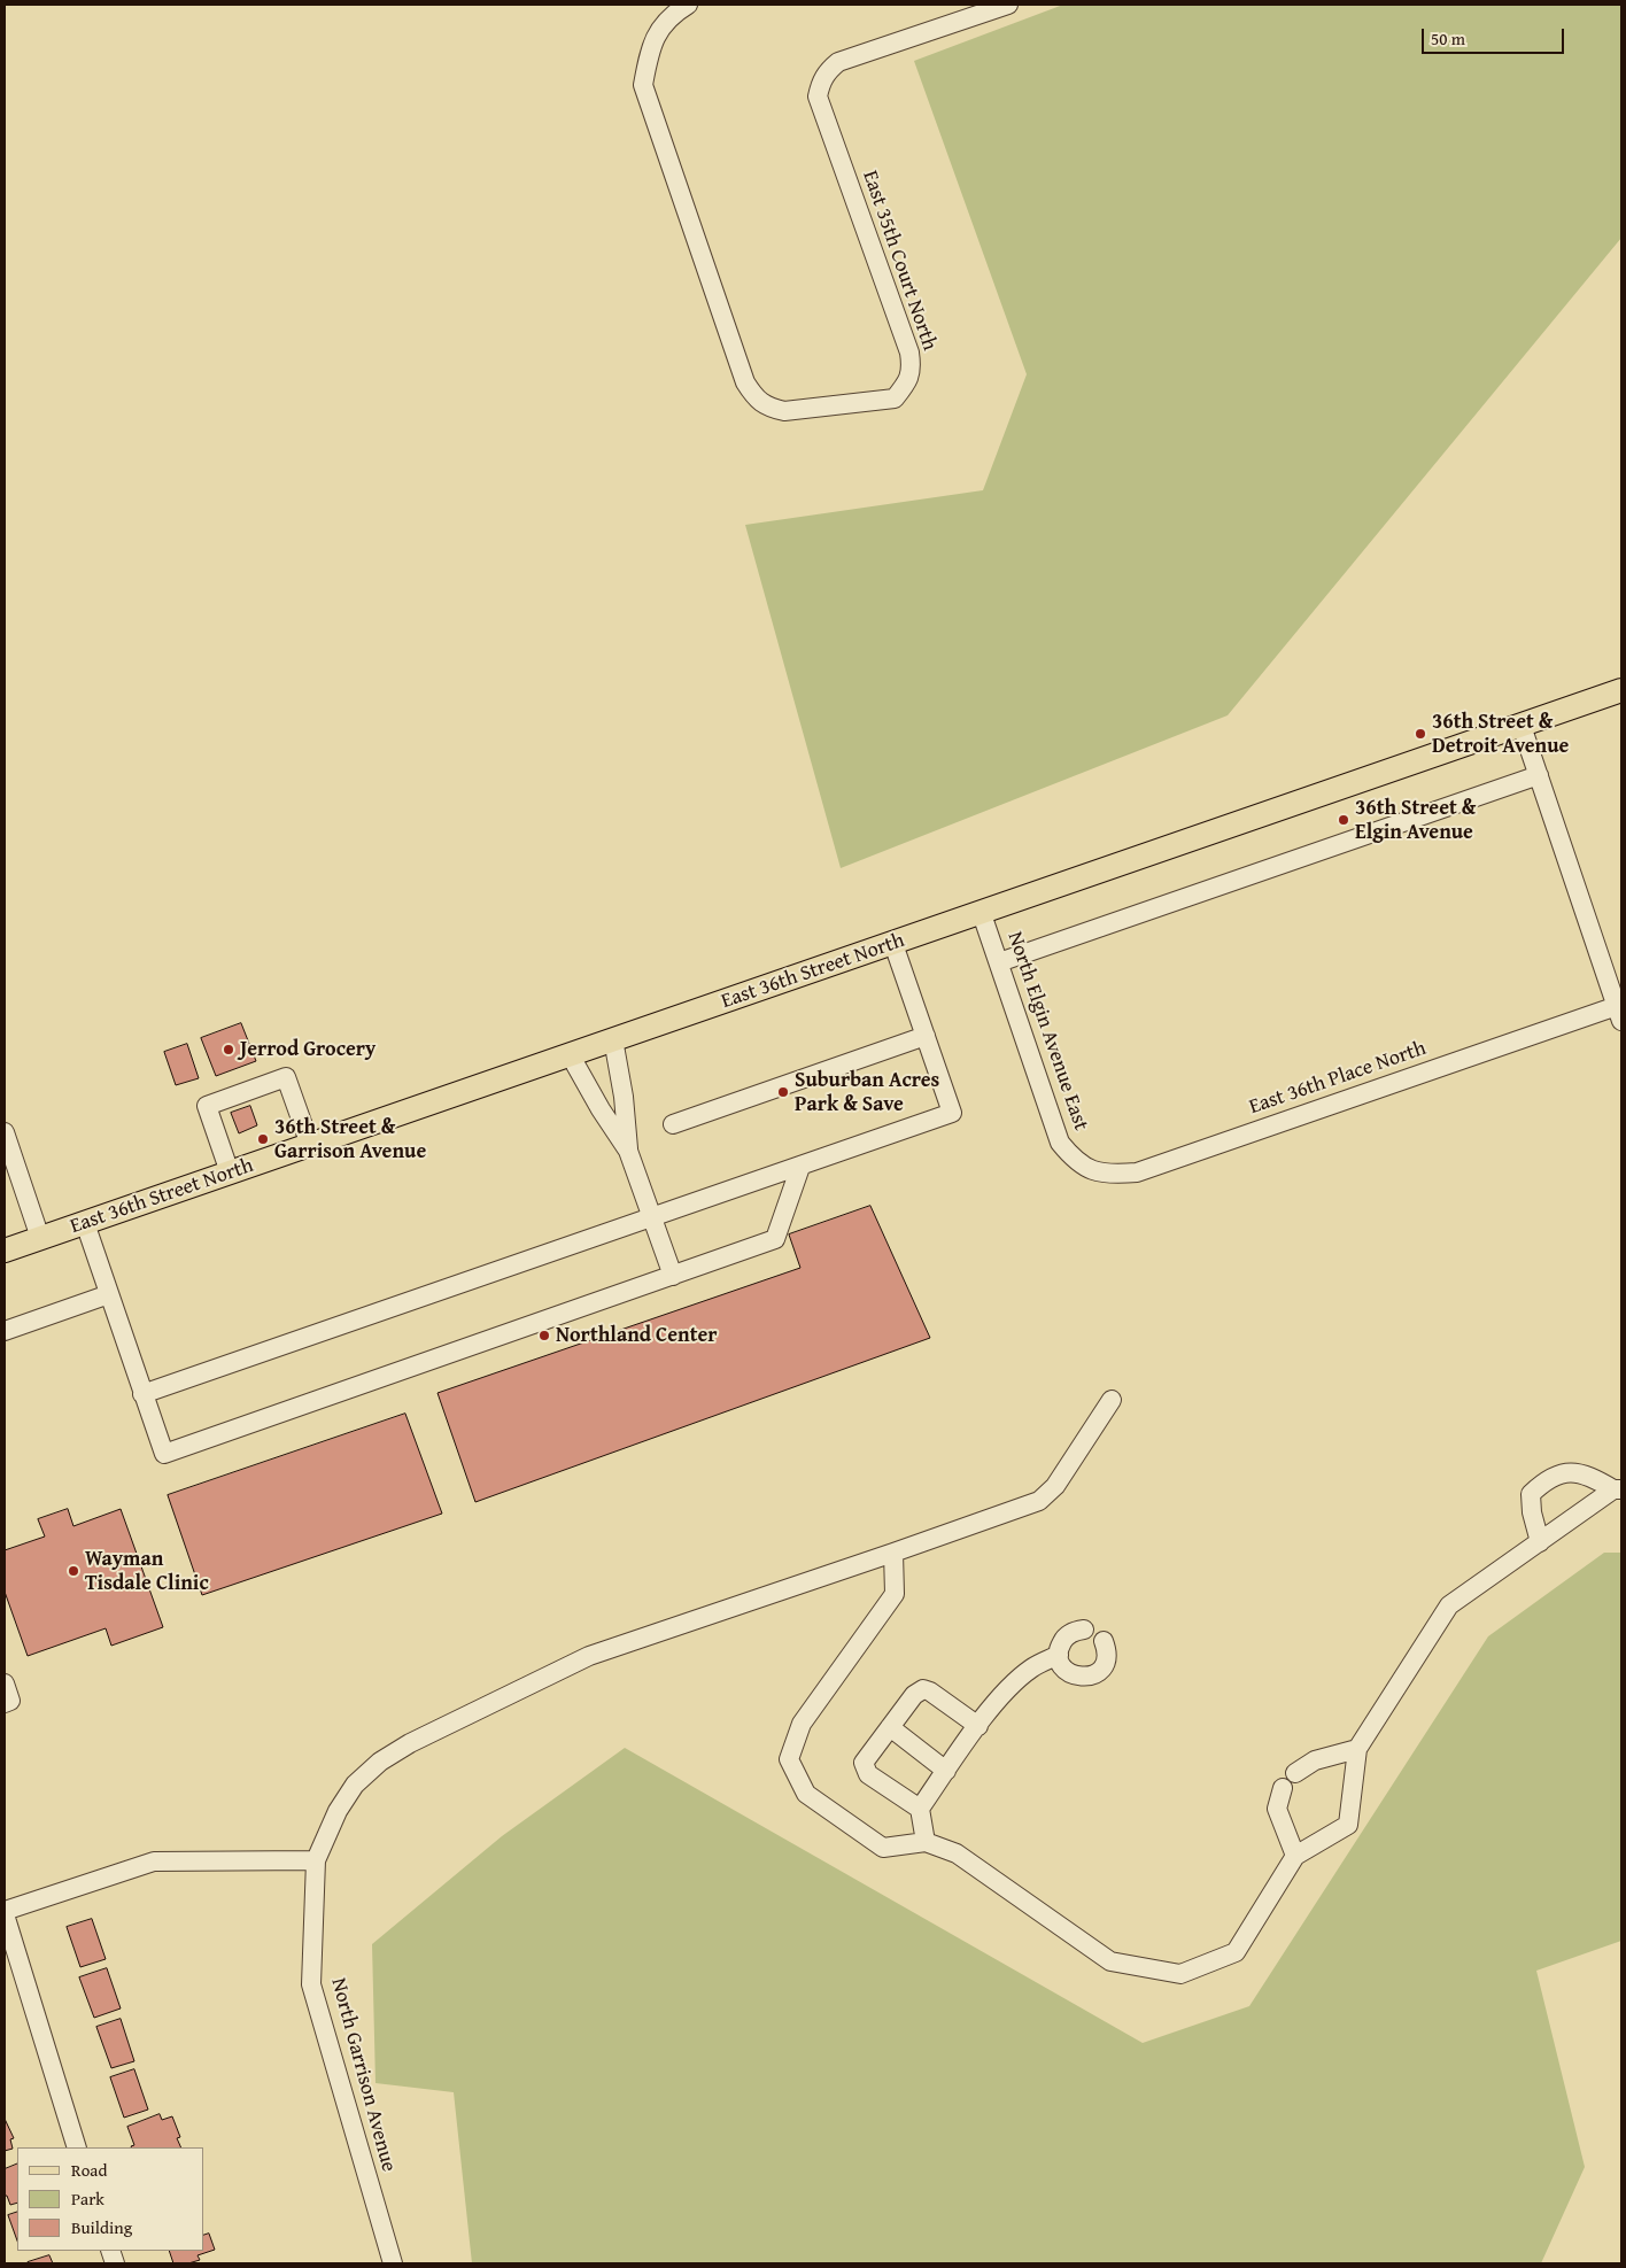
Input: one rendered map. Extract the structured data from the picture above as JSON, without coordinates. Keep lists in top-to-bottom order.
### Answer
{
  "streets": {
    "main road": ["East 36th Street North"],
    "street": [
      "East 35th Court North",
      "North Elgin Avenue East",
      "East 36th Place North",
      "North Garrison Avenue"
    ]
  },
  "crossings": [
    ["East 36th Street North", "North Elgin Avenue East"],
    ["North Elgin Avenue East", "East 36th Place North"]
  ],
  "places": [
    "36th Street & Detroit Avenue",
    "36th Street & Elgin Avenue",
    "Jerrod Grocery",
    "Suburban Acres Park & Save",
    "36th Street & Garrison Avenue",
    "Northland Center",
    "Wayman Tisdale Clinic"
  ],
  "legend": ["Road", "Park", "Building"],
  "scale_bar": "50 m"
}
